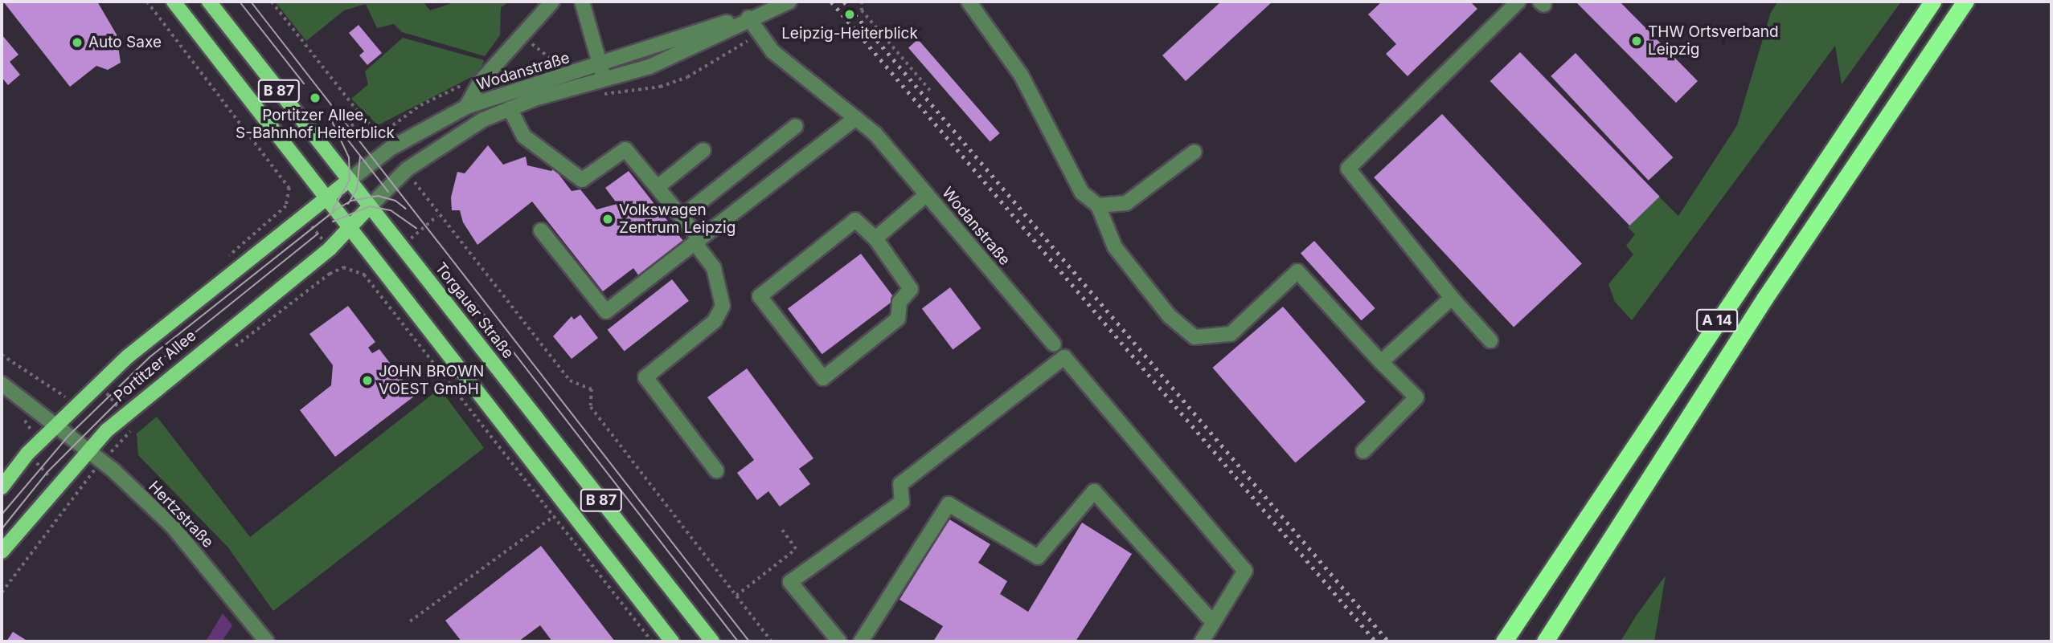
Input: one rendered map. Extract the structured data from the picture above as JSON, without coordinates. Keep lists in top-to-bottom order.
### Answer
{
  "streets": {
    "highway": ["A 14"],
    "main road": [
      "Wodanstraße",
      "B 87",
      "Torgauer Straße",
      "Portitzer Allee"
    ],
    "street": ["Hertzstraße"]
  },
  "crossings": [
    ["Wodanstraße", "B 87"],
    ["Wodanstraße", "Torgauer Straße"],
    ["Wodanstraße", "Portitzer Allee"],
    ["B 87", "Portitzer Allee"],
    ["Portitzer Allee", "Hertzstraße"]
  ],
  "places": [
    "Leipzig-Heiterblick",
    "THW Ortsverband Leipzig",
    "Auto Saxe",
    "Portitzer Allee, S-Bahnhof Heiterblick",
    "Volkswagen Zentrum Leipzig",
    "JOHN BROWN VOEST GmbH"
  ]
}
